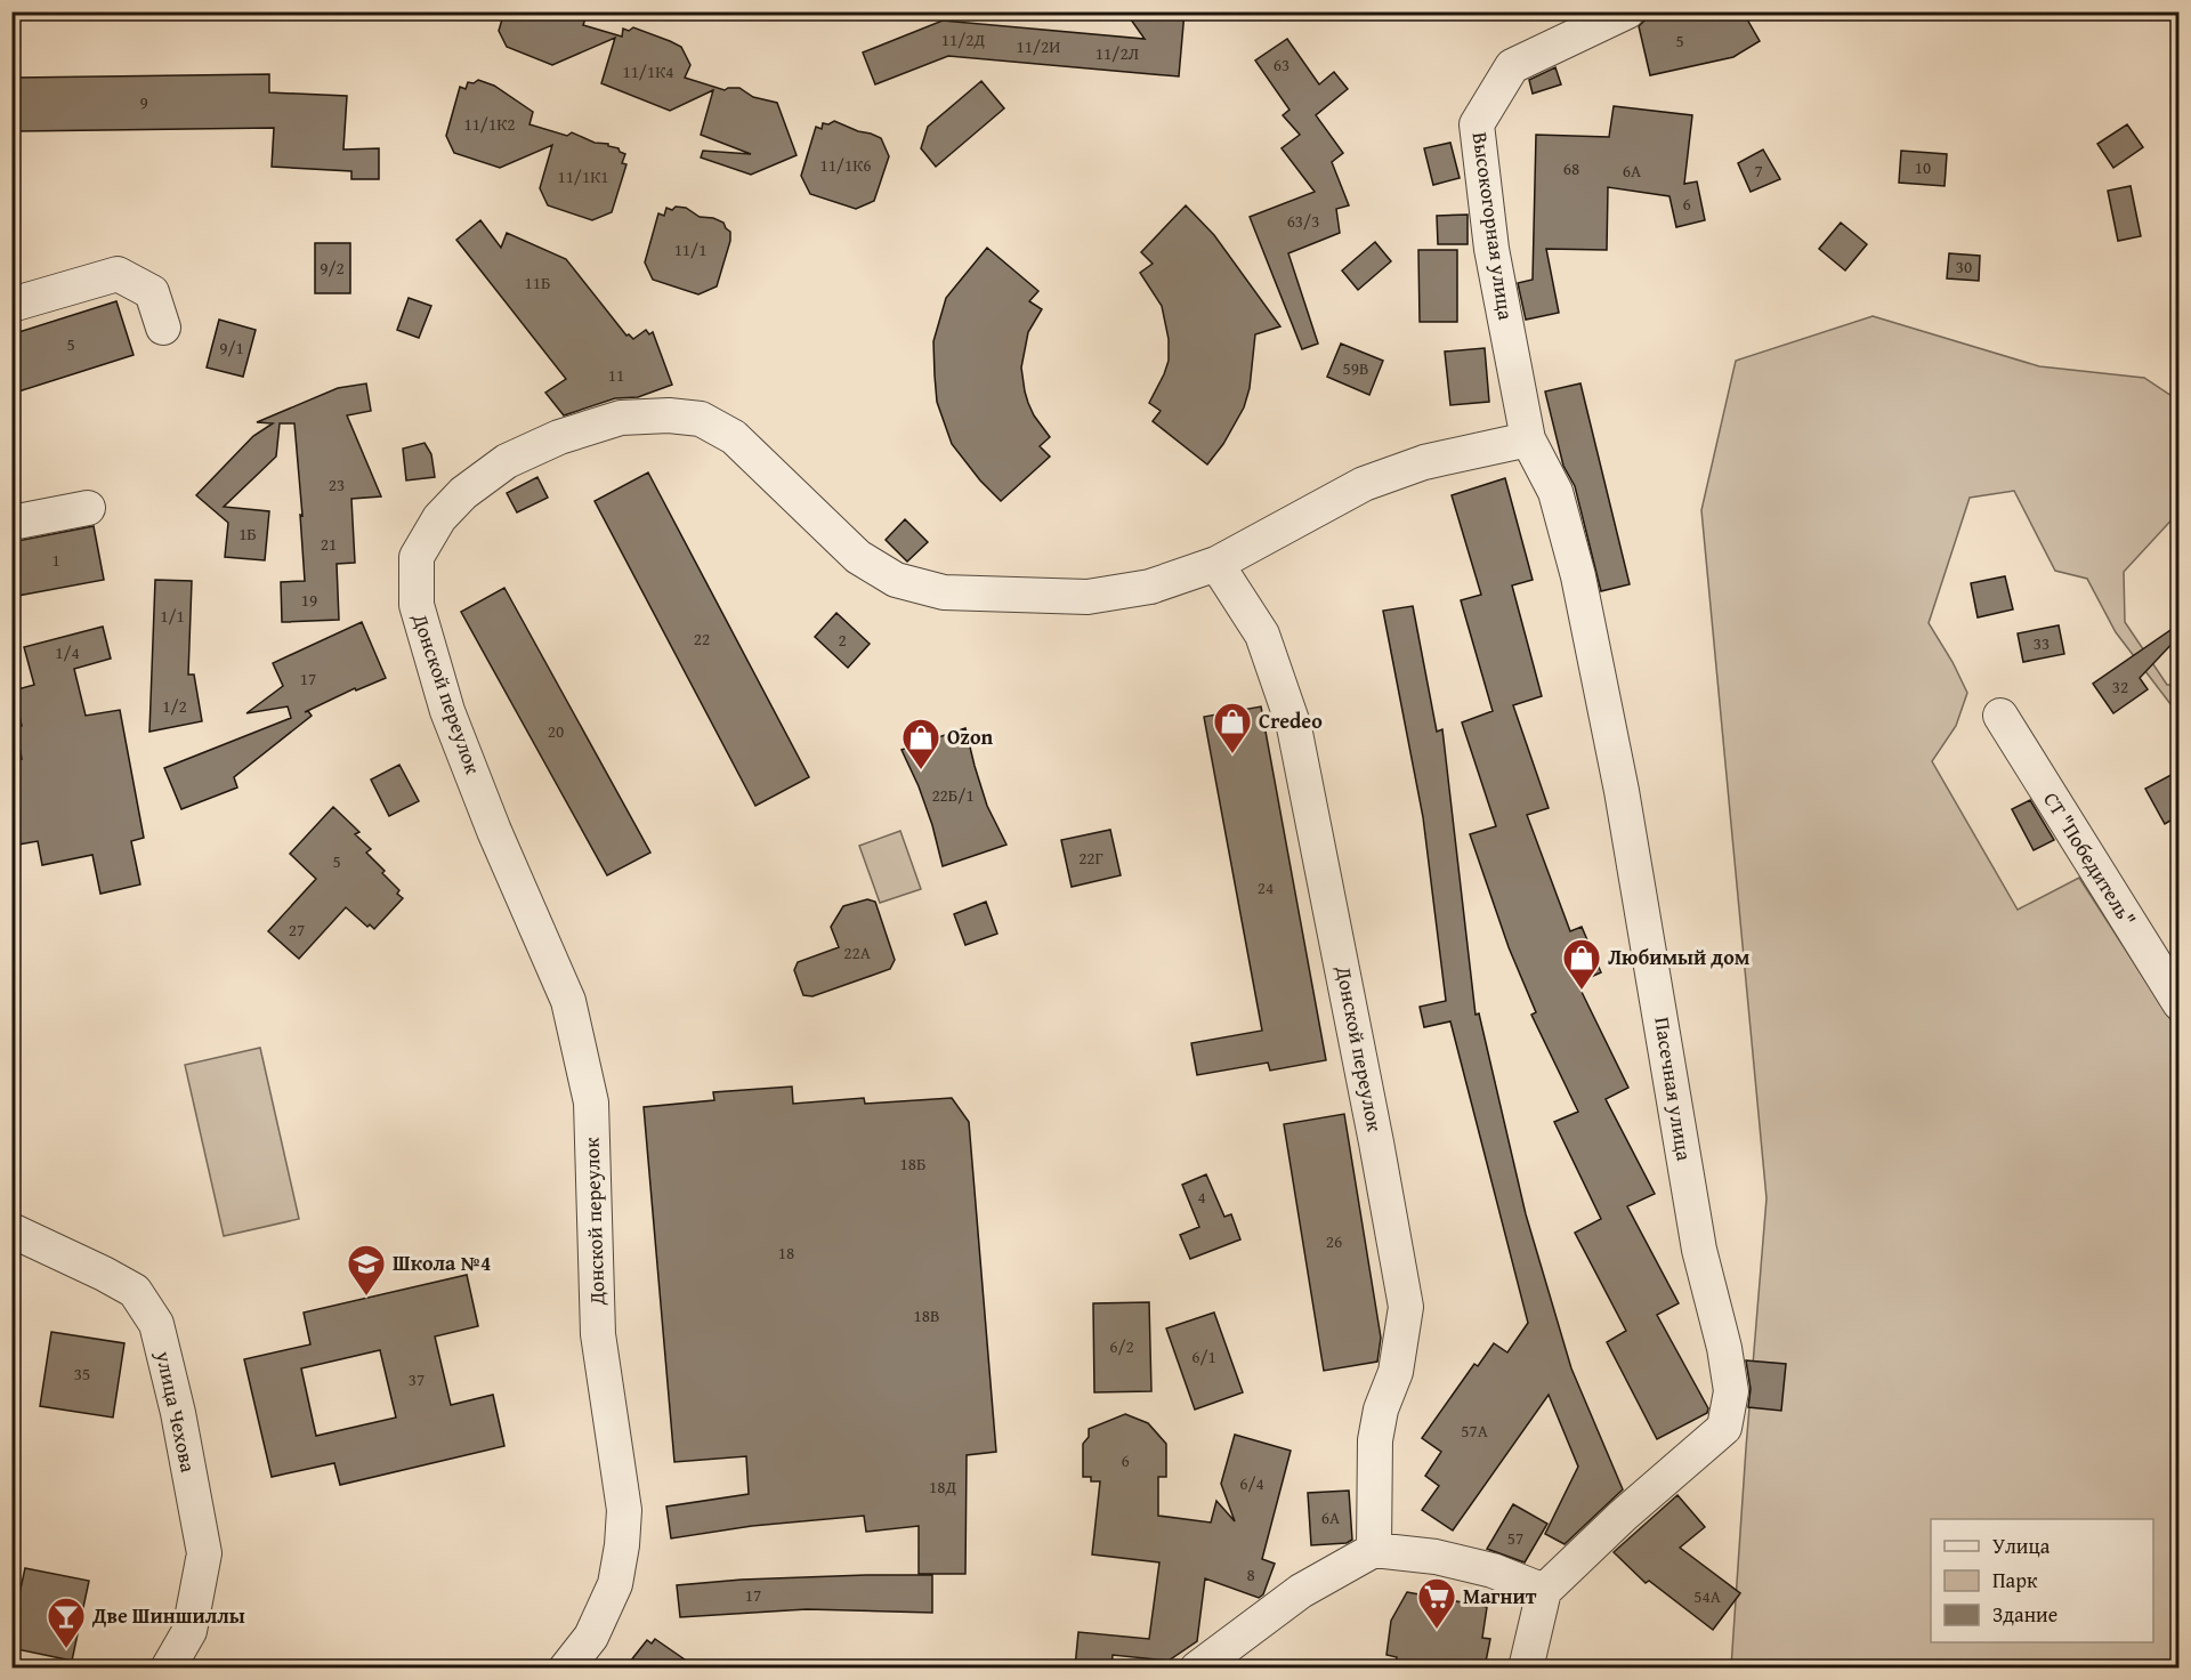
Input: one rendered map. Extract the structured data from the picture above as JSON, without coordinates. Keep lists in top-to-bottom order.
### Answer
{
  "streets": {
    "street": [
      "Высокогорная улица",
      "Донской переулок",
      "СТ \"Победитель\"",
      "Пасечная улица",
      "улица Чехова"
    ]
  },
  "crossings": [
    ["Высокогорная улица", "Донской переулок"],
    ["Высокогорная улица", "Пасечная улица"],
    ["Донской переулок", "Пасечная улица"]
  ],
  "places": {
    "shop": ["Credeo", "Ozon", "Любимый дом"],
    "school or university": ["Школа №4"],
    "supermarket": ["Магнит"],
    "bar": ["Две Шиншиллы"]
  },
  "house_numbers": [
    "11/2Д",
    "5",
    "11/2И",
    "11/2Л",
    "63",
    "11/1К4",
    "9",
    "11/1К2",
    "11/1К6",
    "10",
    "68",
    "6А",
    "7",
    "11/1К1",
    "6",
    "63/3",
    "11/1",
    "30",
    "9/2",
    "11Б",
    "5",
    "9/1",
    "59В",
    "11",
    "23",
    "1Б",
    "21",
    "1",
    "19",
    "1/1",
    "22",
    "2",
    "33",
    "1/4",
    "17",
    "32",
    "1/2",
    "20",
    "22Б/1",
    "22Г",
    "5",
    "24",
    "27",
    "22А",
    "18Б",
    "4",
    "26",
    "18",
    "18В",
    "6/2",
    "6/1",
    "35",
    "37",
    "57А",
    "6",
    "6/4",
    "18Д",
    "6А",
    "57",
    "8",
    "17",
    "54А"
  ],
  "legend": ["Улица", "Парк", "Здание"]
}
